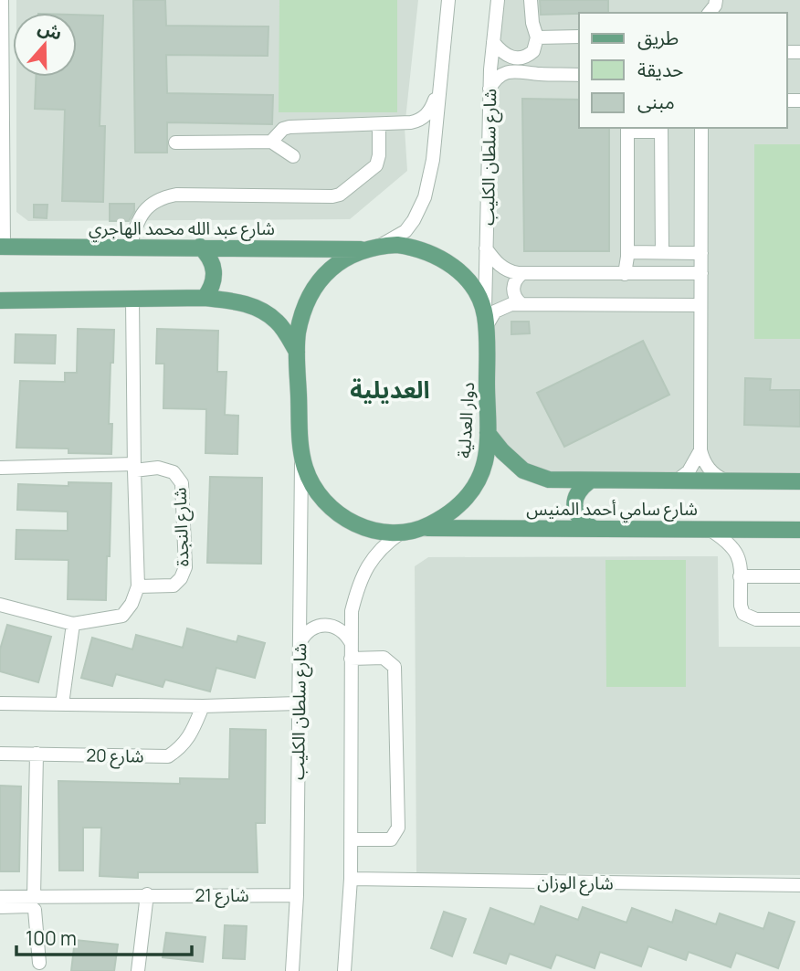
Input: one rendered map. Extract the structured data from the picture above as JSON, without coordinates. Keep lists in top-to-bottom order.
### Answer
{
  "streets": {
    "main road": ["شارع عبد الله محمد الهاجري", "دوار العدلية", "شارع سامي أحمد المنيس"],
    "street": [
      "شارع سلطان الكليب",
      "شارع النجدة",
      "شارع 20",
      "شارع الوزان",
      "شارع 21"
    ]
  },
  "crossings": [
    ["شارع سلطان الكليب", "دوار العدلية"],
    ["شارع سلطان الكليب", "شارع 21"],
    ["شارع عبد الله محمد الهاجري", "دوار العدلية"],
    ["دوار العدلية", "شارع سامي أحمد المنيس"]
  ],
  "districts": ["العديلية"],
  "legend": ["طريق", "حديقة", "مبنى"],
  "scale_bar": "100 m",
  "north": "top"
}
